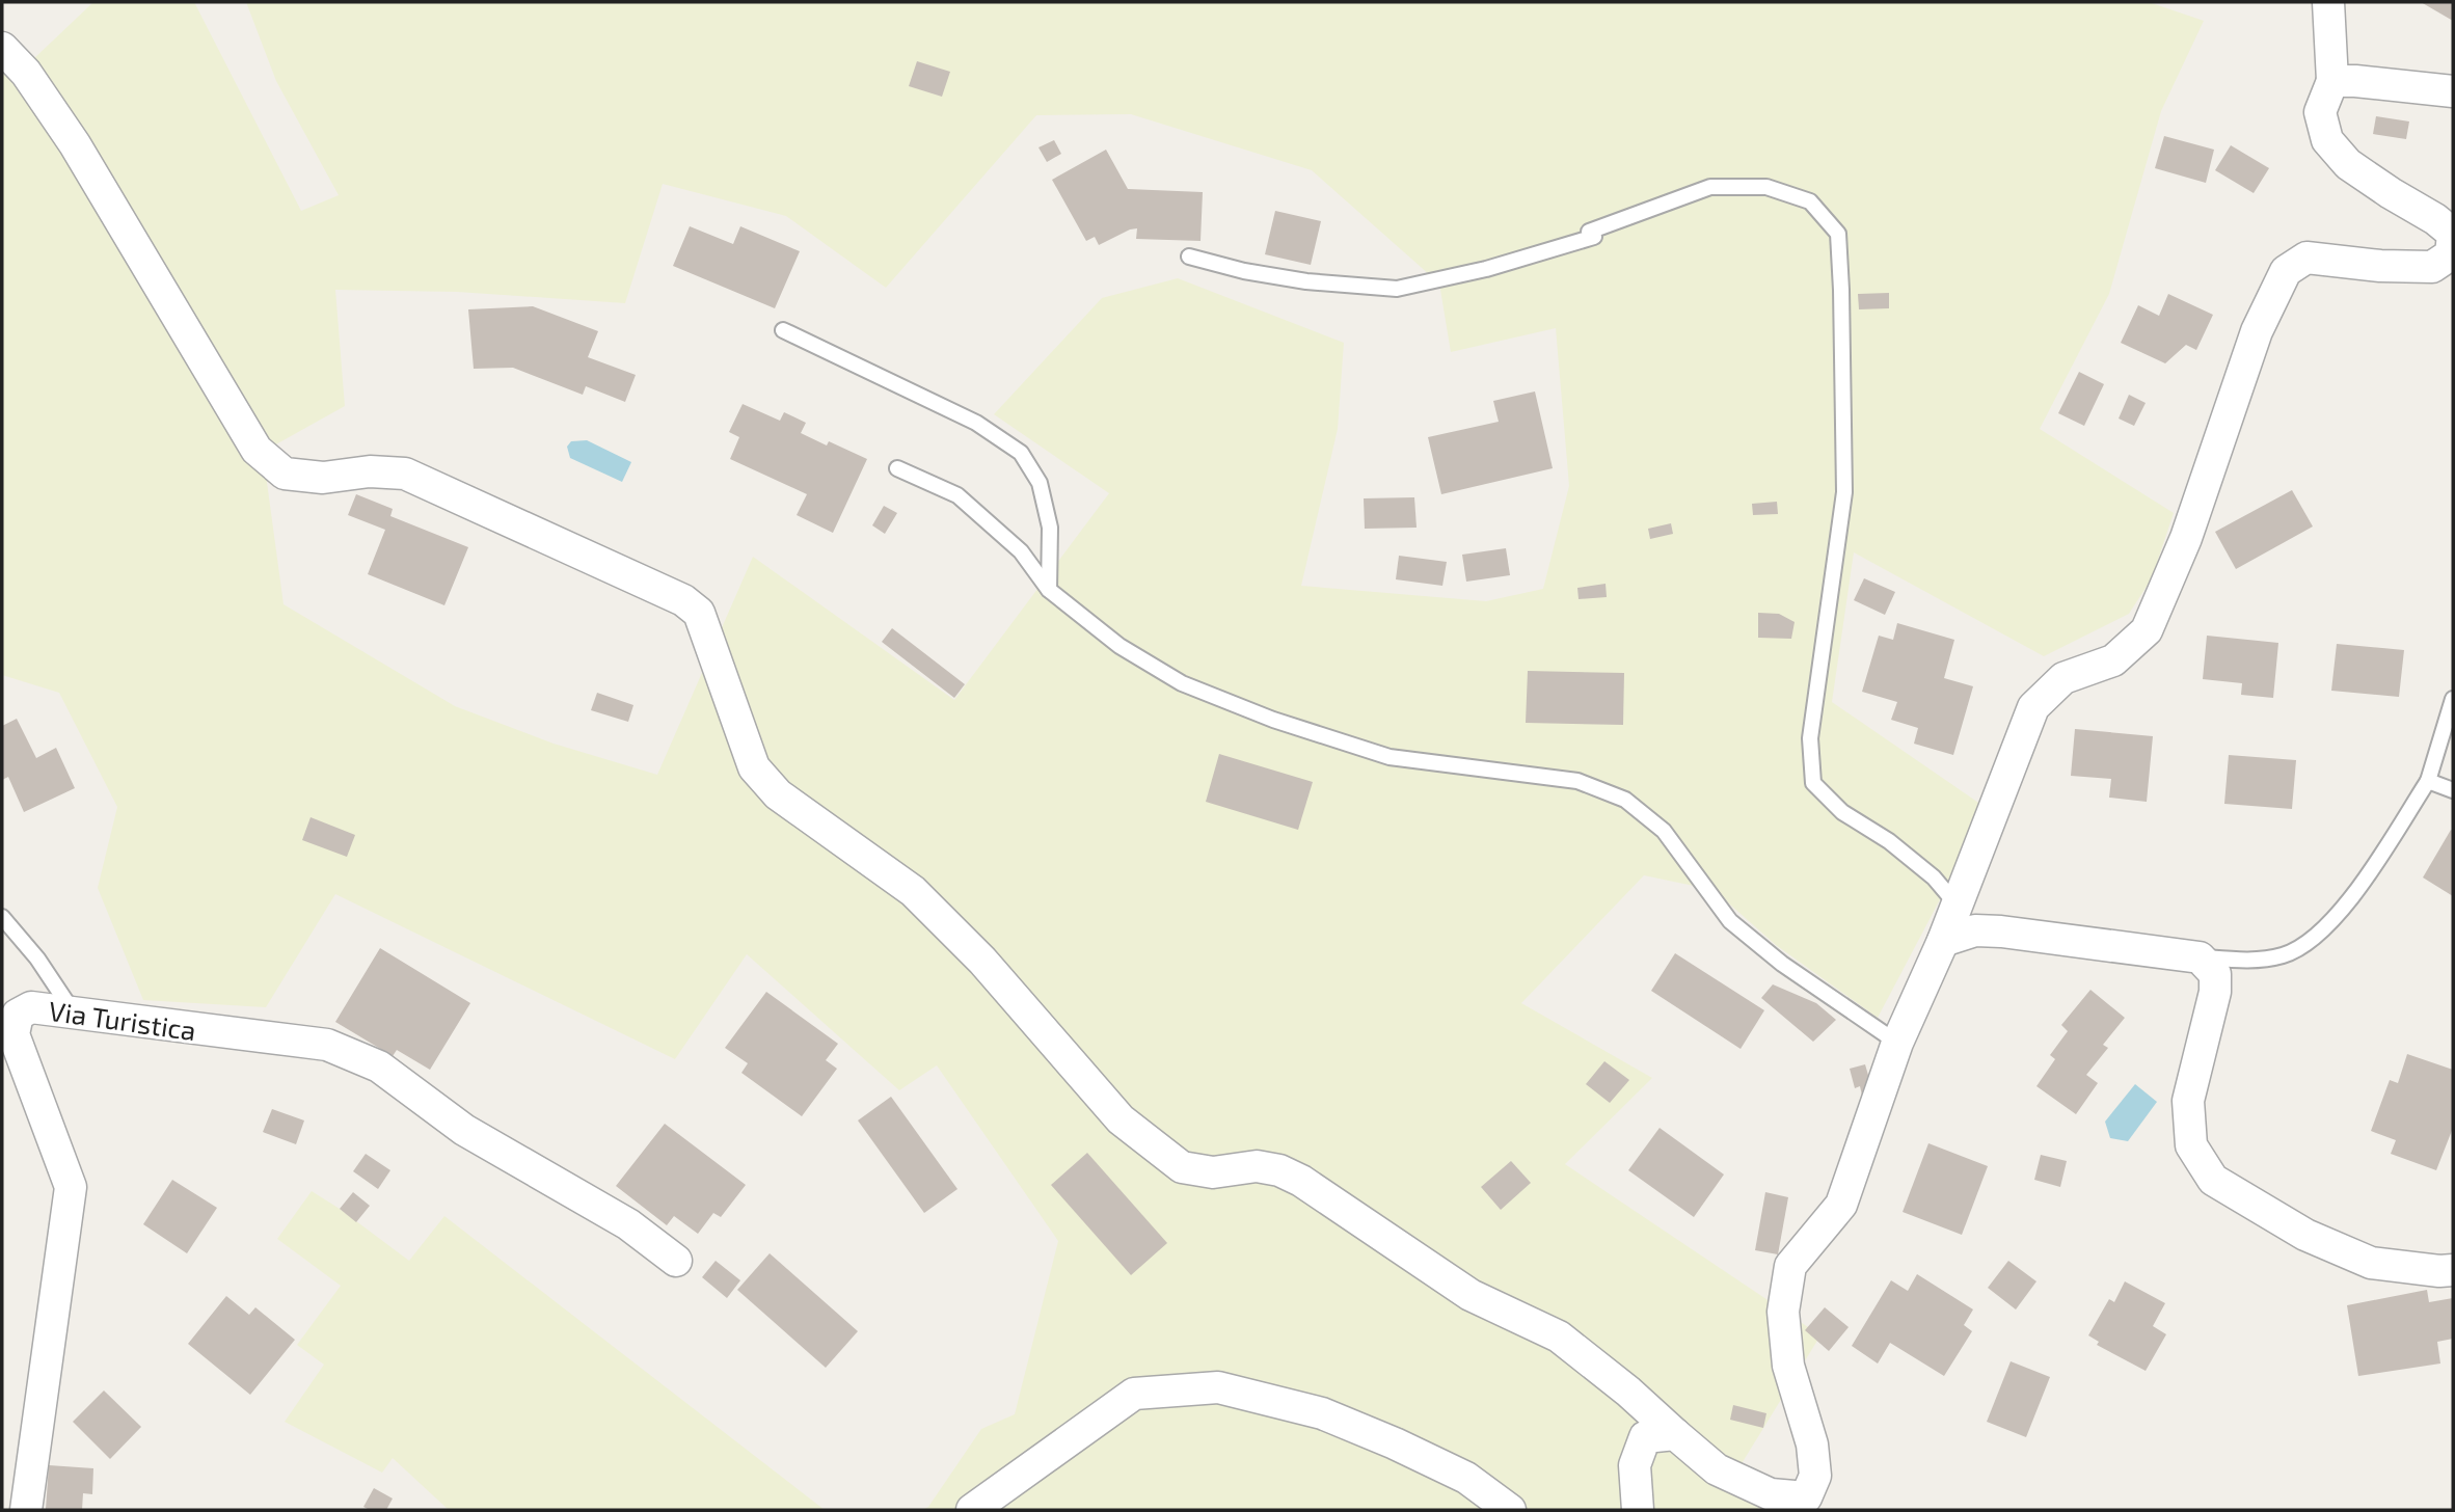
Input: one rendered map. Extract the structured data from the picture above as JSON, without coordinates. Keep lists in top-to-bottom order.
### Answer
{
  "streets": {
    "street": ["Via Turistica"]
  }
}
